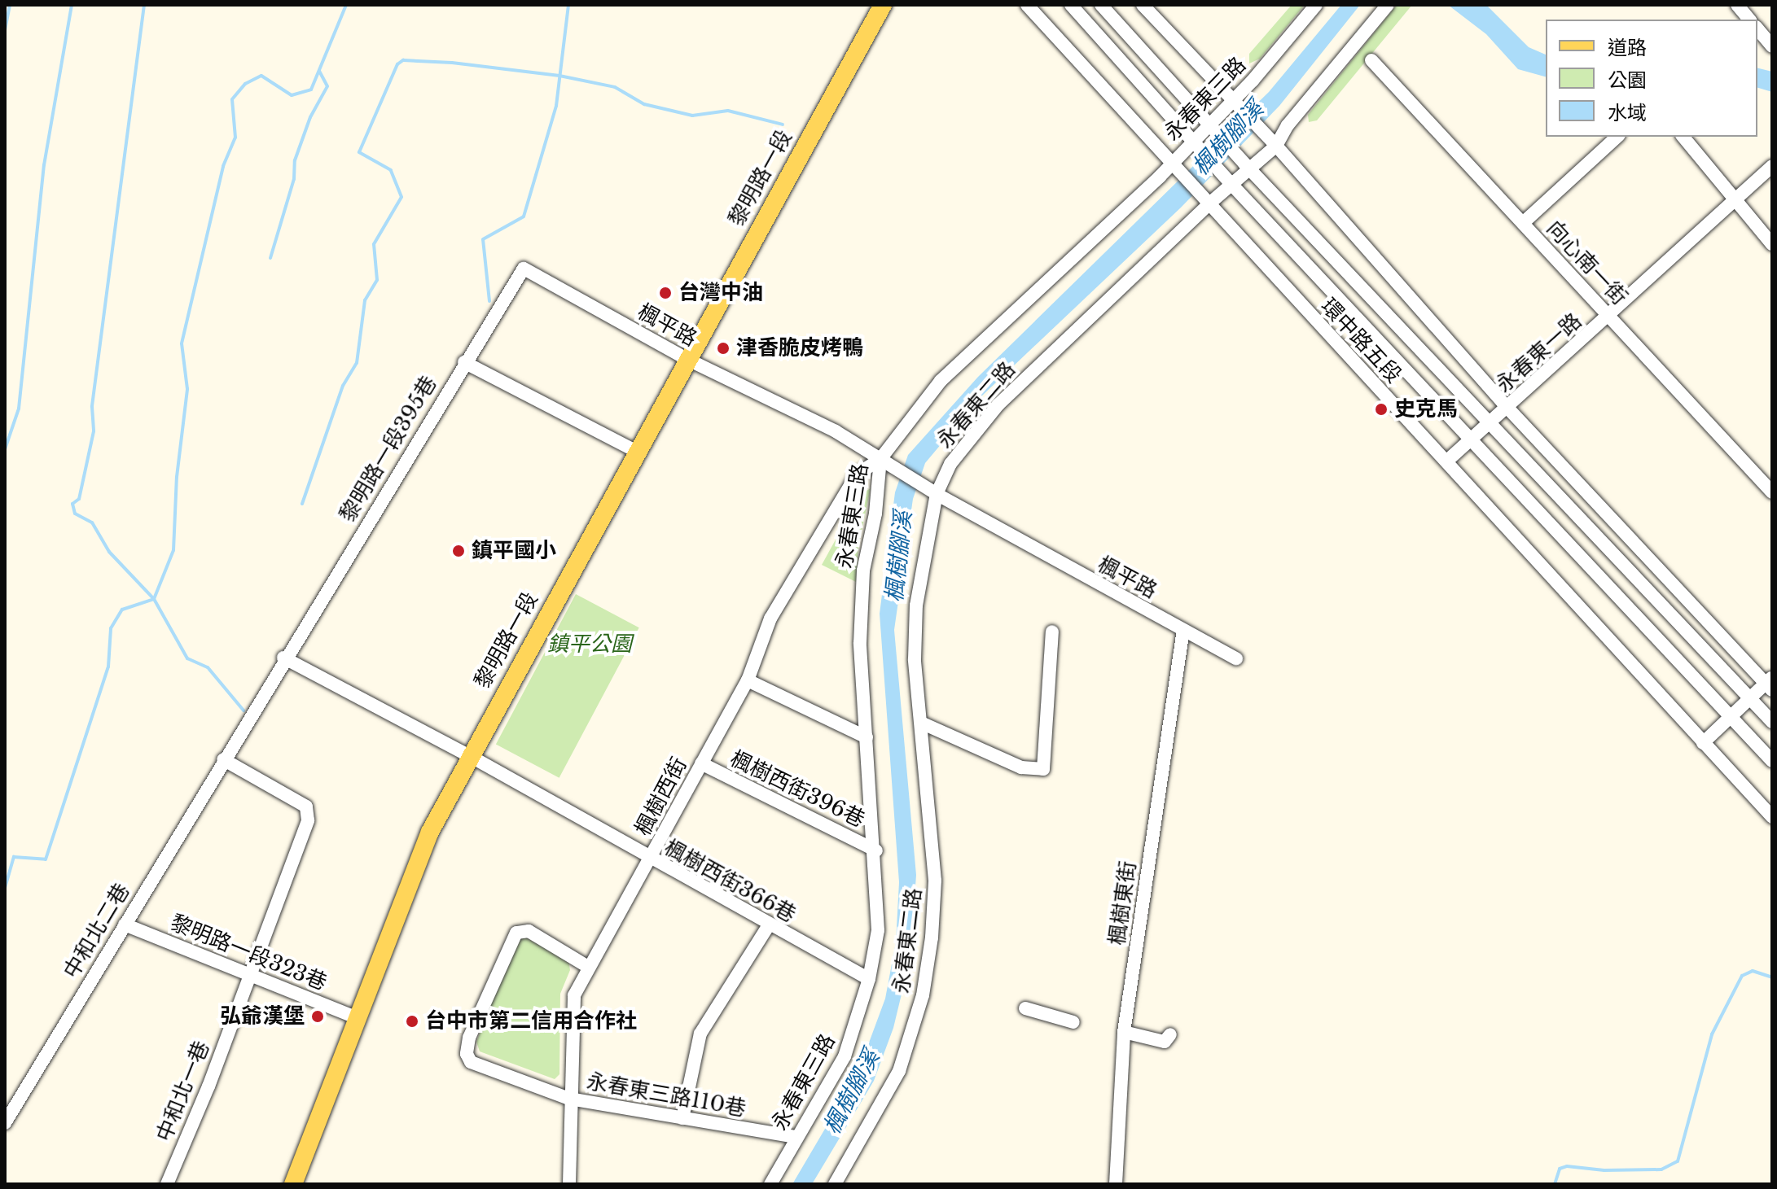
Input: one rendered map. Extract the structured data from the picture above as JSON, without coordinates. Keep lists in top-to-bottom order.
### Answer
{
  "streets": {
    "main road": ["黎明路一段"],
    "street": [
      "永春東三路",
      "向心南一街",
      "楓平路",
      "環中路五段",
      "永春東一路",
      "永春東二路",
      "黎明路一段395巷",
      "楓樹西街396巷",
      "楓樹西街",
      "楓樹西街366巷",
      "楓樹東街",
      "中和北二巷",
      "黎明路一段323巷",
      "中和北一巷",
      "永春東三路110巷"
    ]
  },
  "crossings": [
    ["永春東三路", "楓平路"],
    ["永春東三路", "環中路五段"],
    ["永春東三路", "楓樹西街396巷"],
    ["永春東三路", "楓樹西街"],
    ["永春東三路", "楓樹西街366巷"],
    ["永春東三路", "永春東三路110巷"],
    ["黎明路一段", "楓平路"],
    ["黎明路一段", "楓樹西街366巷"],
    ["黎明路一段", "黎明路一段323巷"],
    ["向心南一街", "永春東一路"],
    ["楓平路", "永春東二路"],
    ["楓平路", "黎明路一段395巷"],
    ["楓平路", "楓樹西街"],
    ["楓平路", "楓樹東街"],
    ["環中路五段", "永春東一路"],
    ["環中路五段", "永春東二路"],
    ["黎明路一段395巷", "中和北二巷"],
    ["黎明路一段395巷", "中和北一巷"],
    ["楓樹西街396巷", "楓樹西街"],
    ["楓樹西街", "楓樹西街366巷"],
    ["楓樹西街", "永春東三路110巷"],
    ["中和北二巷", "黎明路一段323巷"],
    ["中和北二巷", "中和北一巷"],
    ["黎明路一段323巷", "中和北一巷"]
  ],
  "water": ["楓樹腳溪"],
  "parks": ["鎮平公園"],
  "places": [
    "台灣中油",
    "津香脆皮烤鴨",
    "史克馬",
    "鎮平國小",
    "弘爺漢堡",
    "台中市第二信用合作社"
  ],
  "legend": ["道路", "公園", "水域"]
}
